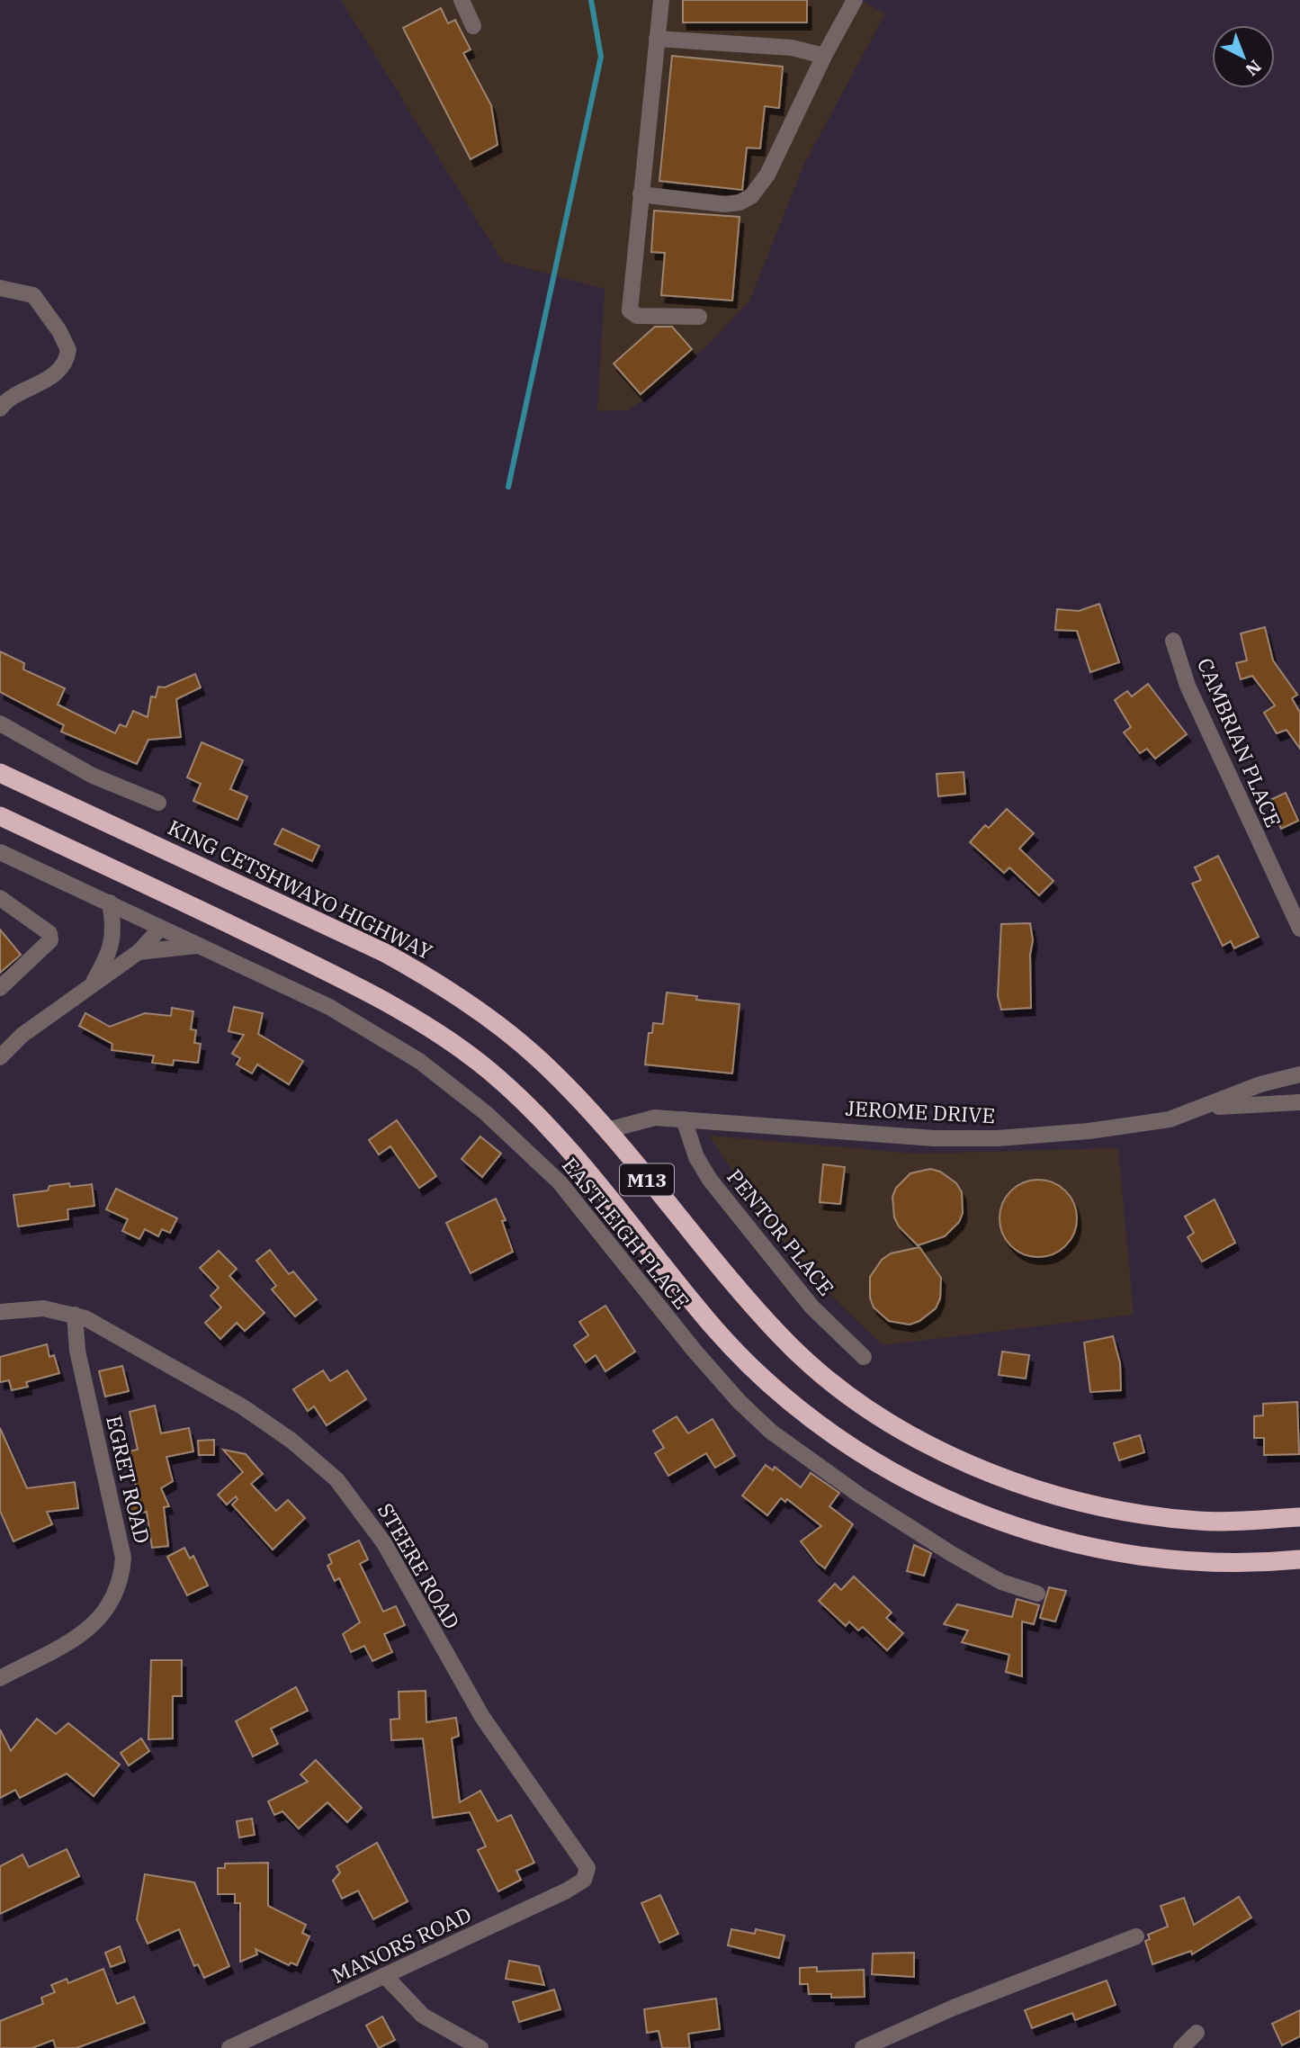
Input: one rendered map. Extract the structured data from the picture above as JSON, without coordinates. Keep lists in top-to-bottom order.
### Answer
{
  "streets": {
    "highway": ["KING CETSHWAYO HIGHWAY", "M13"],
    "street": [
      "CAMBRIAN PLACE",
      "JEROME DRIVE",
      "PENTOR PLACE",
      "EASTLEIGH PLACE",
      "EGRET ROAD",
      "STEERE ROAD",
      "MANORS ROAD"
    ]
  },
  "crossings": [
    ["KING CETSHWAYO HIGHWAY", "JEROME DRIVE"],
    ["JEROME DRIVE", "PENTOR PLACE"],
    ["EGRET ROAD", "STEERE ROAD"],
    ["STEERE ROAD", "MANORS ROAD"]
  ],
  "north": "bottom right"
}
